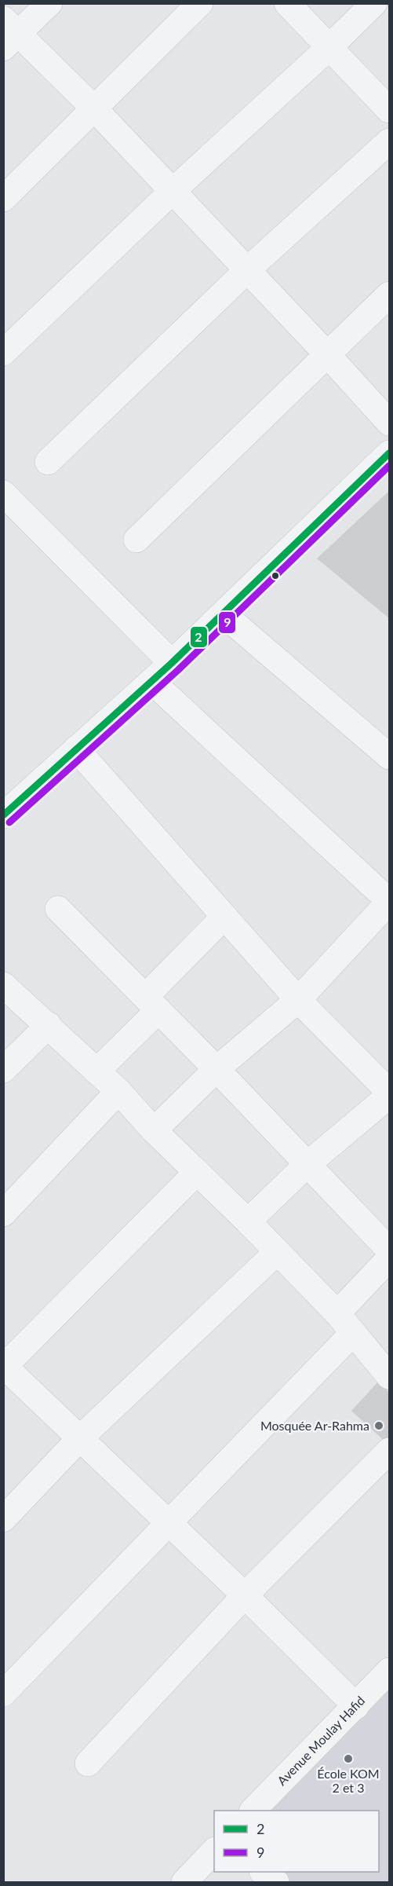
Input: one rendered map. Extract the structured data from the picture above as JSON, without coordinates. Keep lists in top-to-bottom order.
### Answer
{
  "streets": {
    "street": ["Avenue Moulay Hafid"]
  },
  "places": ["Mosquée Ar-Rahma", "École KOM 2 et 3"],
  "lines": ["transit line 2", "transit line 9"],
  "legend": ["2", "9"]
}
